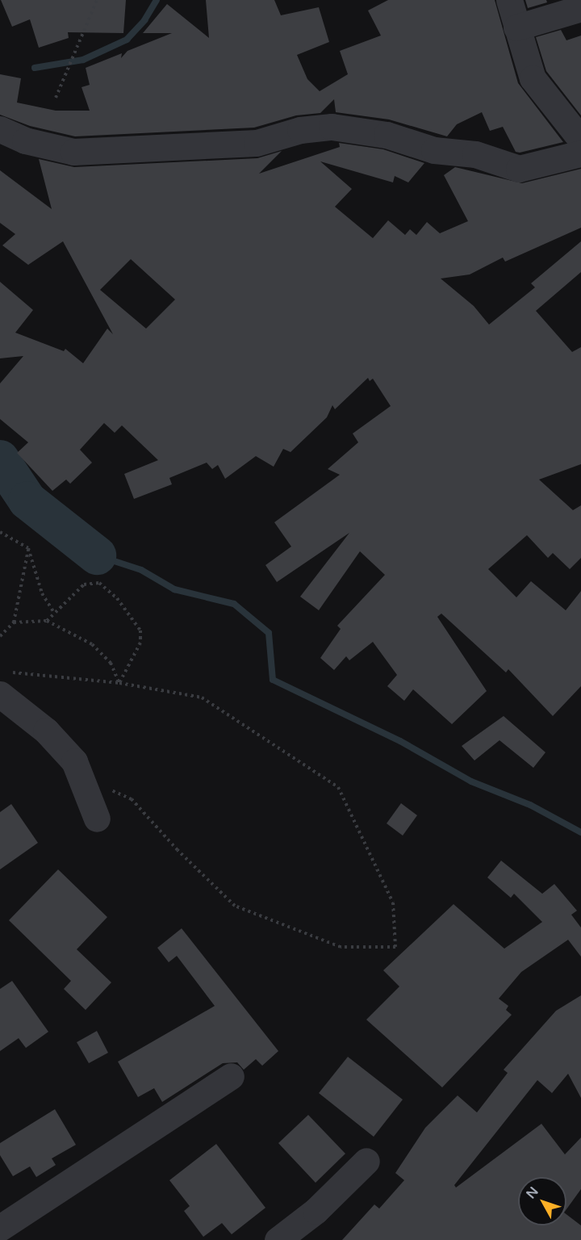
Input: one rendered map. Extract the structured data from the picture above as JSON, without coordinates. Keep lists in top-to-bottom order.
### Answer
{
  "north": "top left"
}
